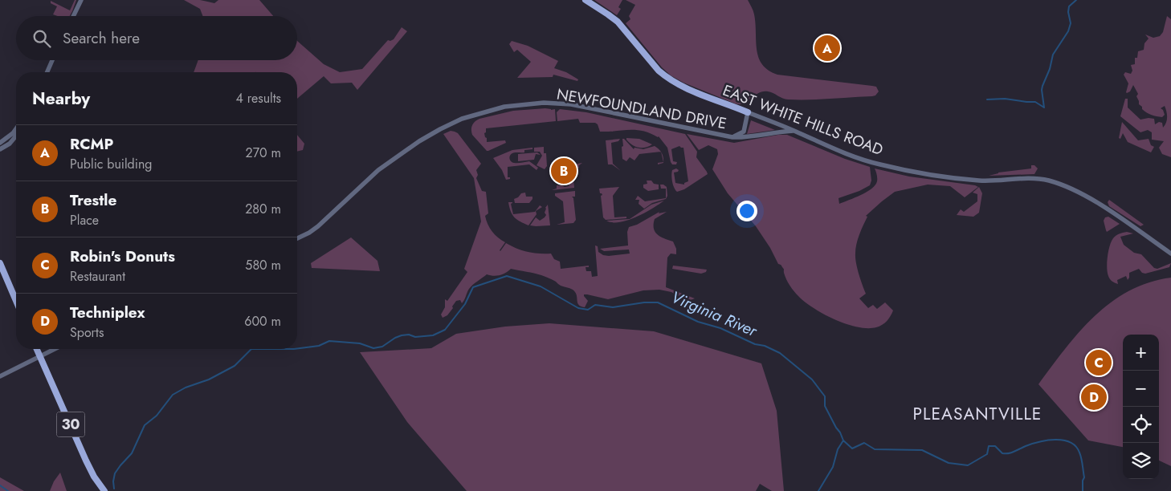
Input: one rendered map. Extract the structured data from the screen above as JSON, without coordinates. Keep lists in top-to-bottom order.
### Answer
{
  "streets": {
    "main road": ["EAST WHITE HILLS ROAD", "30"],
    "street": ["NEWFOUNDLAND DRIVE"]
  },
  "crossings": [
    ["NEWFOUNDLAND DRIVE", "EAST WHITE HILLS ROAD"]
  ],
  "districts": ["PLEASANTVILLE"],
  "water": ["Virginia River"],
  "page": {
    "search": "Search here",
    "pins": [
      "A",
      "B",
      "C",
      "D"
    ],
    "heading": ["Nearby", "4 results"],
    "list": [
      {
        "mark": "A",
        "name": "RCMP",
        "note": "Public building",
        "value": "270 m"
      },
      {
        "mark": "B",
        "name": "Trestle",
        "note": "Place",
        "value": "280 m"
      },
      {
        "mark": "C",
        "name": "Robin's Donuts",
        "note": "Restaurant",
        "value": "580 m"
      },
      {
        "mark": "D",
        "name": "Techniplex",
        "note": "Sports",
        "value": "600 m"
      }
    ],
    "map_buttons": ["+", "−"]
  }
}
